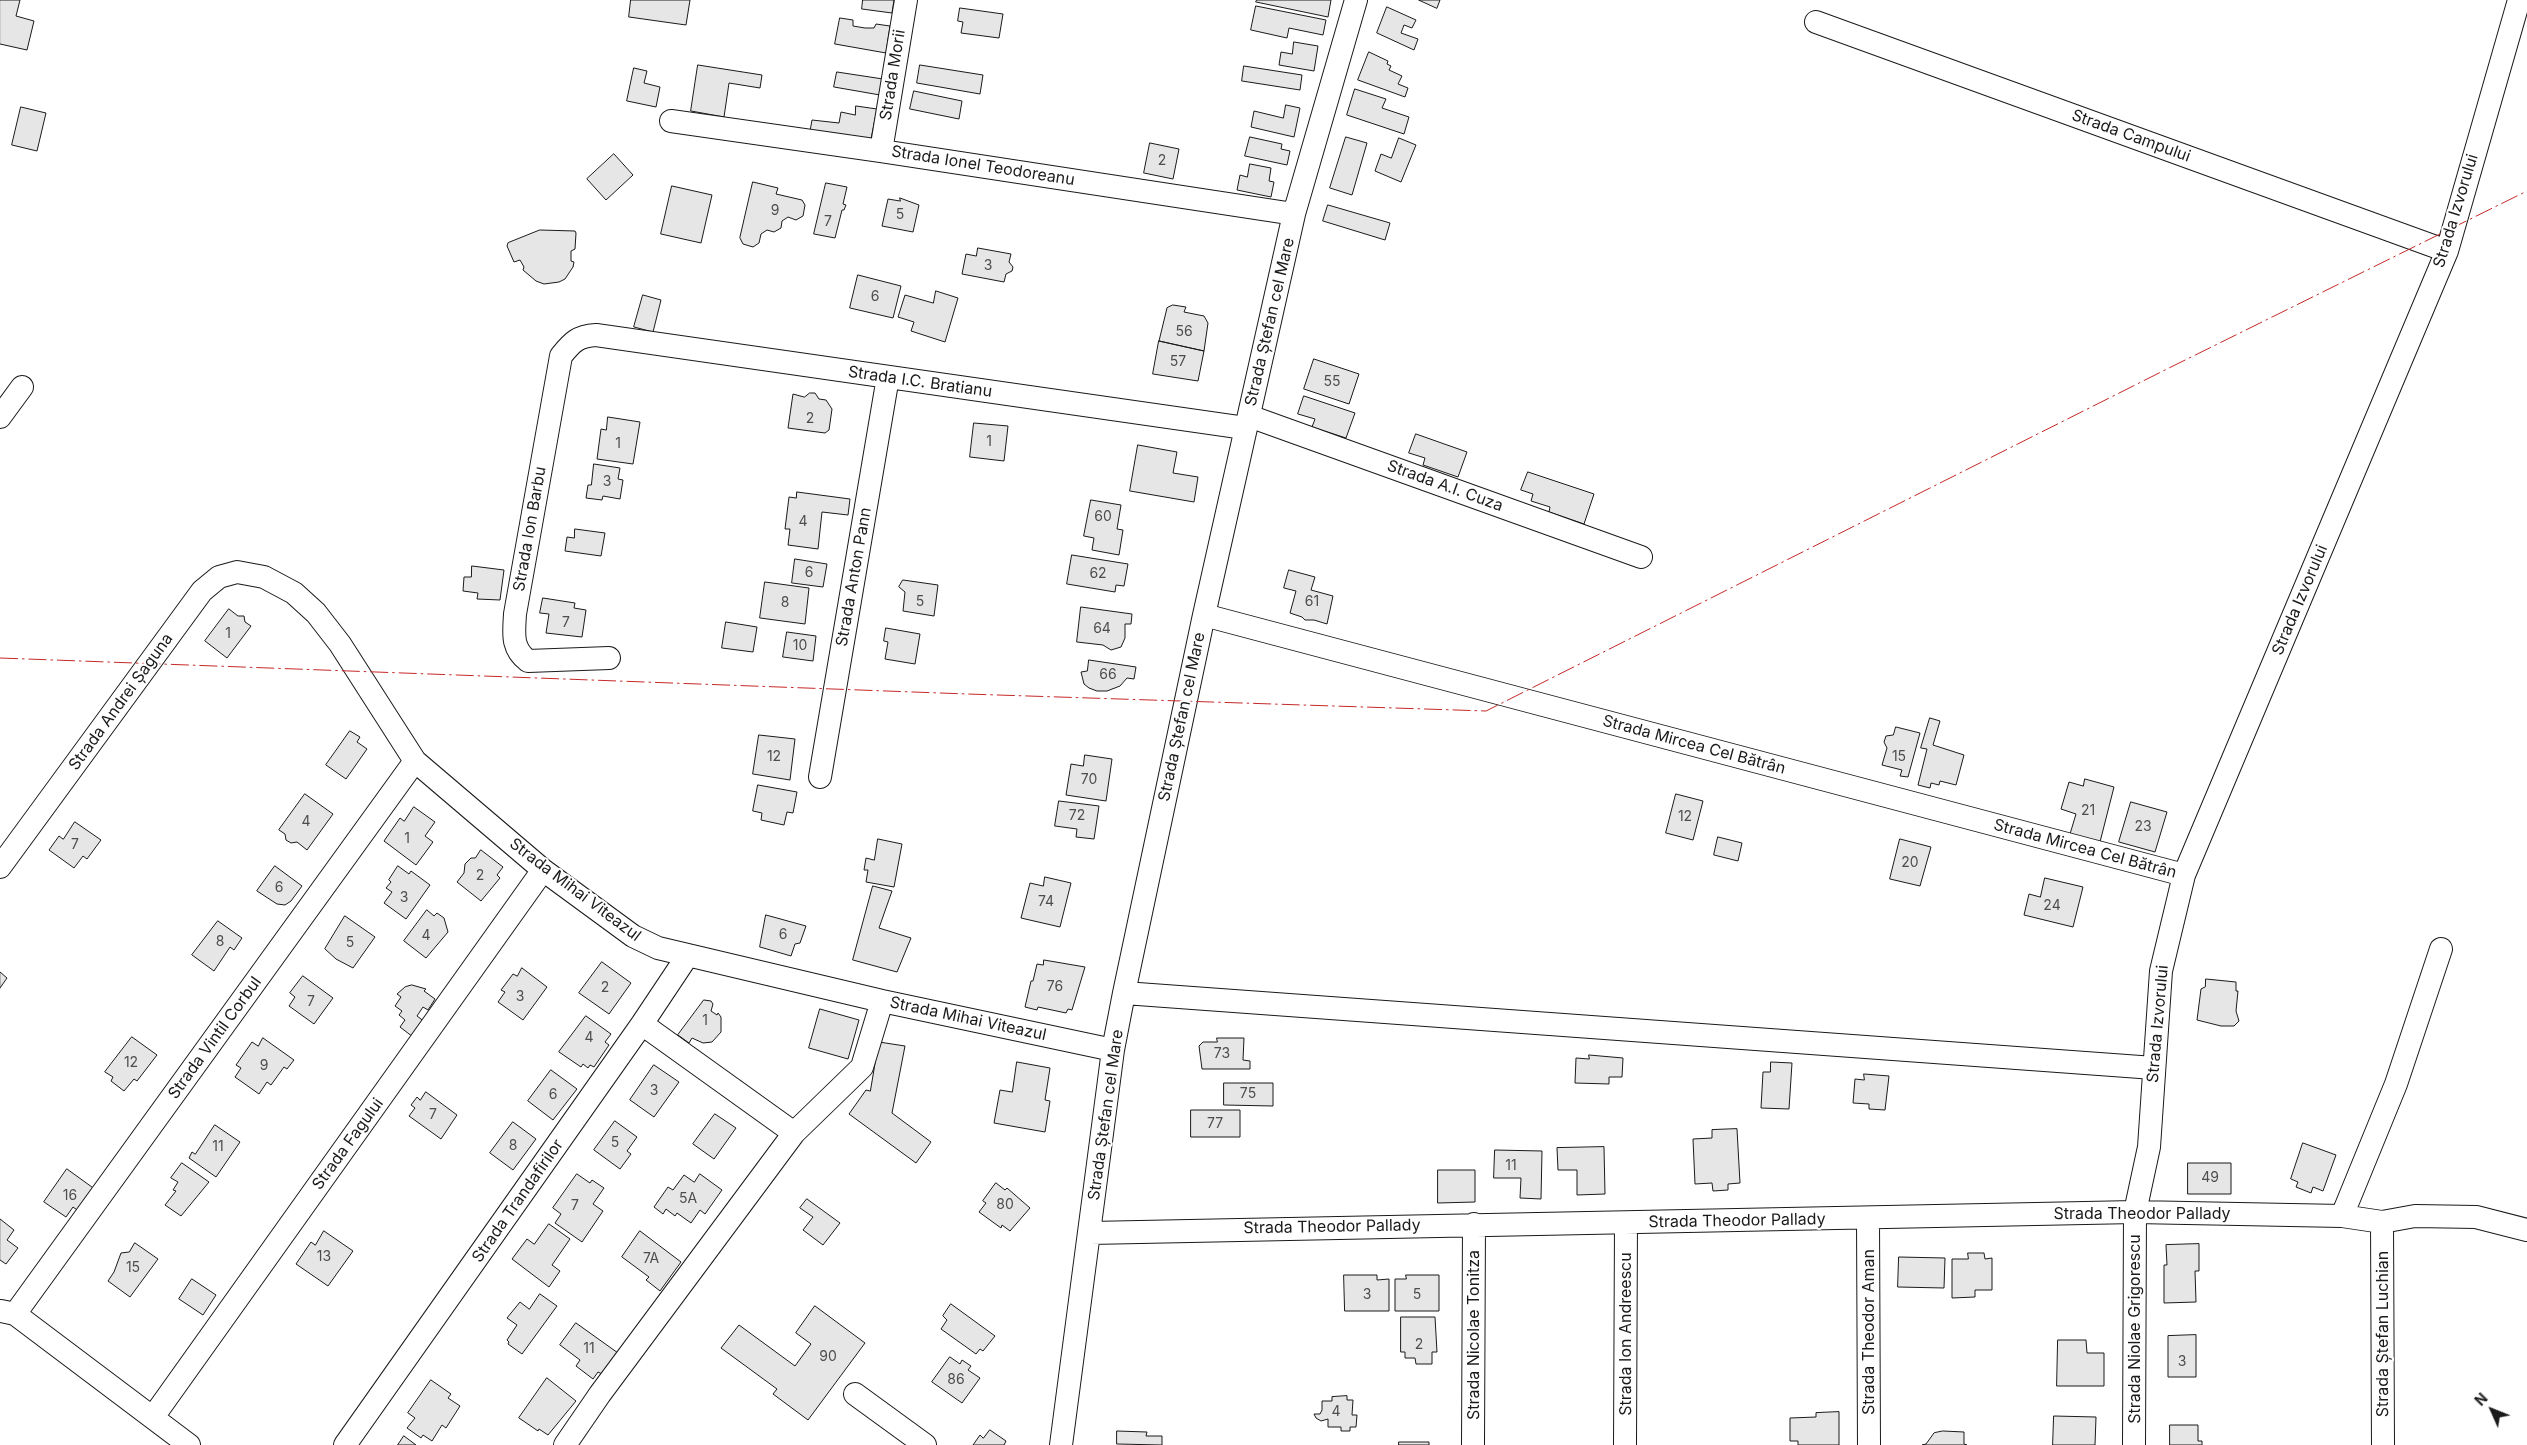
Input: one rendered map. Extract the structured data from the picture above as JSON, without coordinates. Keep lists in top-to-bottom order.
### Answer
{
  "streets": {
    "street": [
      "Strada Morii",
      "Strada Campului",
      "Strada Ionel Teodoreanu",
      "Strada Izvorului",
      "Strada Ștefan cel Mare",
      "Strada I.C. Bratianu",
      "Strada A.I. Cuza",
      "Strada Ion Barbu",
      "Strada Anton Pann",
      "Strada Andrei Șaguna",
      "Strada Mircea Cel Bătrân",
      "Strada Mihai Viteazul",
      "Strada Vintil Corbul",
      "Strada Fagului",
      "Strada Trandafirilor",
      "Strada Theodor Pallady",
      "Strada Niolae Grigorescu",
      "Strada Theodor Aman",
      "Strada Ion Andreescu",
      "Strada Ștefan Luchian",
      "Strada Nicolae Tonitza"
    ]
  },
  "crossings": [
    ["Strada Morii", "Strada Ionel Teodoreanu"],
    ["Strada Campului", "Strada Izvorului"],
    ["Strada Ionel Teodoreanu", "Strada Ștefan cel Mare"],
    ["Strada Izvorului", "Strada Mircea Cel Bătrân"],
    ["Strada Izvorului", "Strada Theodor Pallady"],
    ["Strada Izvorului", "Strada Niolae Grigorescu"],
    ["Strada Ștefan cel Mare", "Strada I.C. Bratianu"],
    ["Strada Ștefan cel Mare", "Strada A.I. Cuza"],
    ["Strada Ștefan cel Mare", "Strada Mircea Cel Bătrân"],
    ["Strada Ștefan cel Mare", "Strada Mihai Viteazul"],
    ["Strada Ștefan cel Mare", "Strada Theodor Pallady"],
    ["Strada I.C. Bratianu", "Strada A.I. Cuza"],
    ["Strada I.C. Bratianu", "Strada Ion Barbu"],
    ["Strada I.C. Bratianu", "Strada Anton Pann"],
    ["Strada Andrei Șaguna", "Strada Mihai Viteazul"],
    ["Strada Mihai Viteazul", "Strada Vintil Corbul"],
    ["Strada Mihai Viteazul", "Strada Fagului"],
    ["Strada Mihai Viteazul", "Strada Trandafirilor"],
    ["Strada Theodor Pallady", "Strada Niolae Grigorescu"],
    ["Strada Theodor Pallady", "Strada Theodor Aman"],
    ["Strada Theodor Pallady", "Strada Ion Andreescu"],
    ["Strada Theodor Pallady", "Strada Ștefan Luchian"],
    ["Strada Theodor Pallady", "Strada Nicolae Tonitza"]
  ],
  "house_numbers": [
    "2",
    "9",
    "5",
    "7",
    "3",
    "6",
    "56",
    "57",
    "55",
    "2",
    "1",
    "1",
    "3",
    "60",
    "4",
    "6",
    "62",
    "5",
    "61",
    "8",
    "7",
    "64",
    "1",
    "10",
    "66",
    "12",
    "15",
    "70",
    "21",
    "72",
    "12",
    "4",
    "23",
    "1",
    "7",
    "20",
    "2",
    "6",
    "3",
    "74",
    "24",
    "6",
    "4",
    "8",
    "5",
    "76",
    "2",
    "3",
    "7",
    "1",
    "4",
    "73",
    "12",
    "9",
    "3",
    "75",
    "6",
    "7",
    "77",
    "5",
    "8",
    "11",
    "11",
    "49",
    "16",
    "5A",
    "80",
    "7",
    "13",
    "7A",
    "15",
    "3",
    "5",
    "2",
    "11",
    "90",
    "3",
    "86",
    "4"
  ],
  "north": "top left"
}
